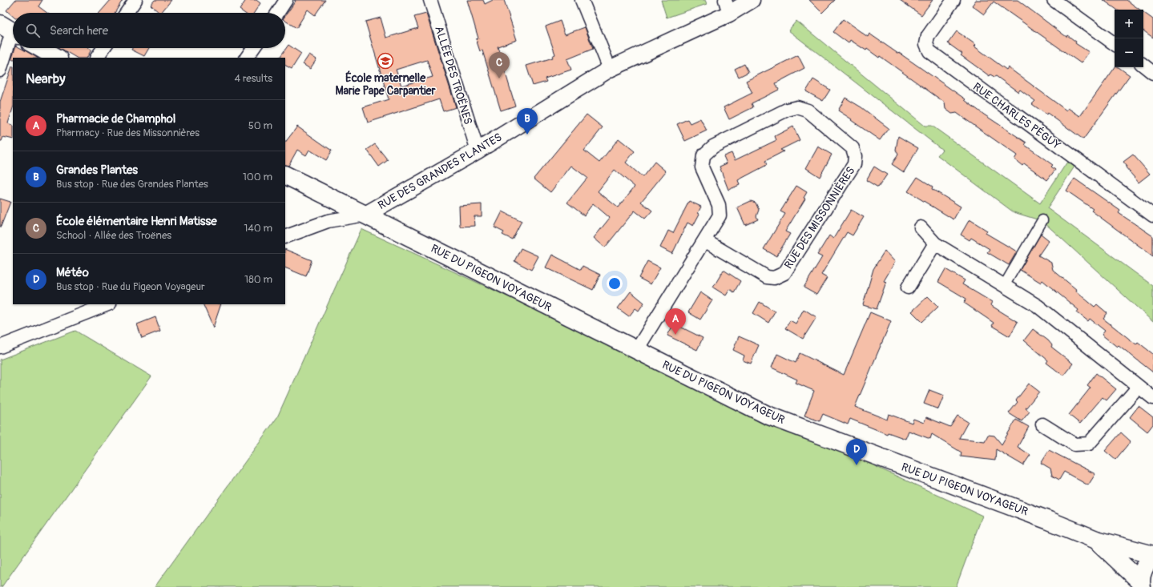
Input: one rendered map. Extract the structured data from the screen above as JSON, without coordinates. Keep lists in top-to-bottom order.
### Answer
{
  "streets": {
    "main road": ["RUE DU PIGEON VOYAGEUR"],
    "street": [
      "ALLÉE DES TROËNES",
      "RUE CHARLES PÉGUY",
      "RUE DES GRANDES PLANTES",
      "RUE DES MISSONNIÈRES"
    ]
  },
  "crossings": [
    ["ALLÉE DES TROËNES", "RUE DES GRANDES PLANTES"],
    ["RUE DES GRANDES PLANTES", "RUE DU PIGEON VOYAGEUR"],
    ["RUE DES MISSONNIÈRES", "RUE DU PIGEON VOYAGEUR"]
  ],
  "places": {
    "school or university": ["École maternelle Marie Pape Carpantier"]
  },
  "page": {
    "map_buttons": ["+", "−"],
    "search": "Search here",
    "pins": [
      "C",
      "B",
      "A",
      "D"
    ],
    "heading": ["Nearby", "4 results"],
    "list": [
      {
        "mark": "A",
        "name": "Pharmacie de Champhol",
        "note": "Pharmacy · Rue des Missonnières",
        "value": "50 m"
      },
      {
        "mark": "B",
        "name": "Grandes Plantes",
        "note": "Bus stop · Rue des Grandes Plantes",
        "value": "100 m"
      },
      {
        "mark": "C",
        "name": "École élémentaire Henri Matisse",
        "note": "School · Allée des Troënes",
        "value": "140 m"
      },
      {
        "mark": "D",
        "name": "Météo",
        "note": "Bus stop · Rue du Pigeon Voyageur",
        "value": "180 m"
      }
    ]
  }
}
